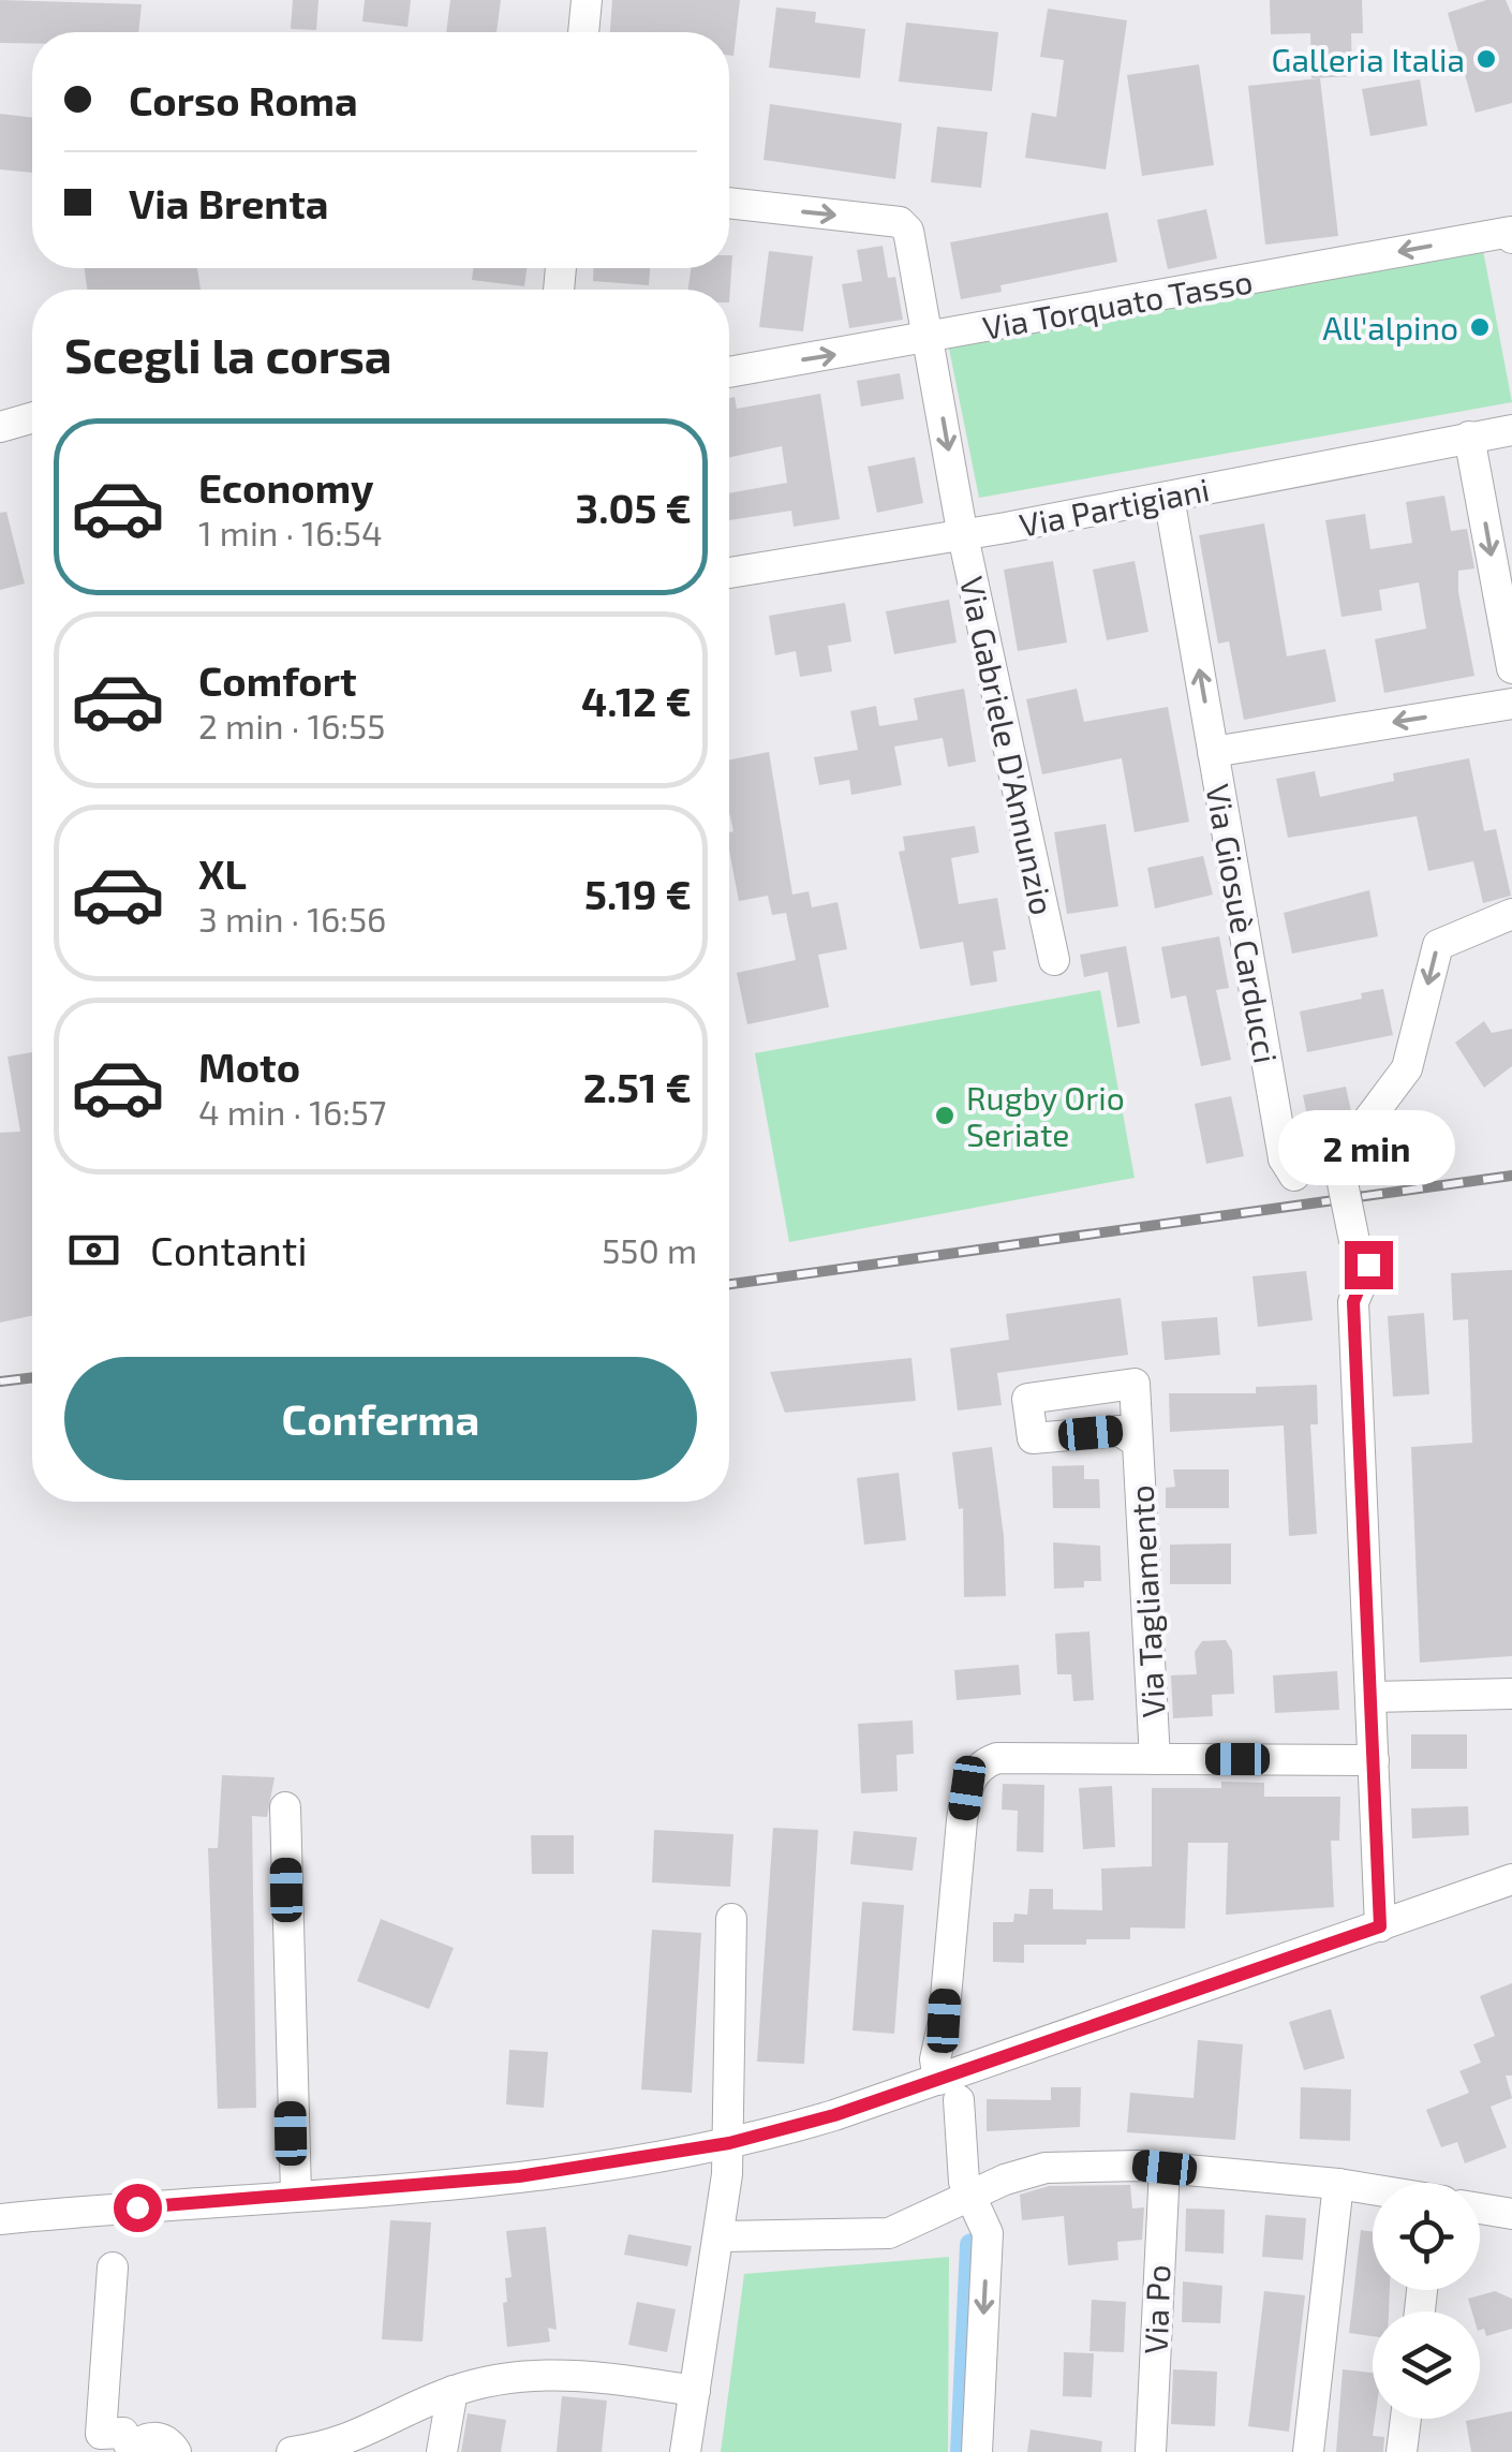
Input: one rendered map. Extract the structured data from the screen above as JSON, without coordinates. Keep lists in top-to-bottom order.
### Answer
{
  "streets": {
    "street": [
      "Via Torquato Tasso",
      "Via Partigiani",
      "Via Gabriele D'Annunzio",
      "Via Giosuè Carducci",
      "Via Tagliamento",
      "Via Po"
    ]
  },
  "crossings": [
    ["Via Torquato Tasso", "Via Gabriele D'Annunzio"],
    ["Via Partigiani", "Via Gabriele D'Annunzio"],
    ["Via Partigiani", "Via Giosuè Carducci"]
  ],
  "one_way": ["Via Gabriele D'Annunzio"],
  "places": ["Galleria Italia", "All'alpino", "Rugby Orio Seriate"],
  "page": {
    "banner": ["Corso Roma", "Via Brenta"],
    "heading": "Scegli la corsa",
    "list": [
      {
        "name": "Economy",
        "note": "1 min · 16:54",
        "value": "3.05 €"
      },
      {
        "name": "Comfort",
        "note": "2 min · 16:55",
        "value": "4.12 €"
      },
      {
        "name": "XL",
        "note": "3 min · 16:56",
        "value": "5.19 €"
      },
      {
        "name": "Moto",
        "note": "4 min · 16:57",
        "value": "2.51 €"
      }
    ],
    "bubble": "2 min",
    "pay": ["Contanti", "550 m"],
    "buttons": "Conferma"
  }
}
